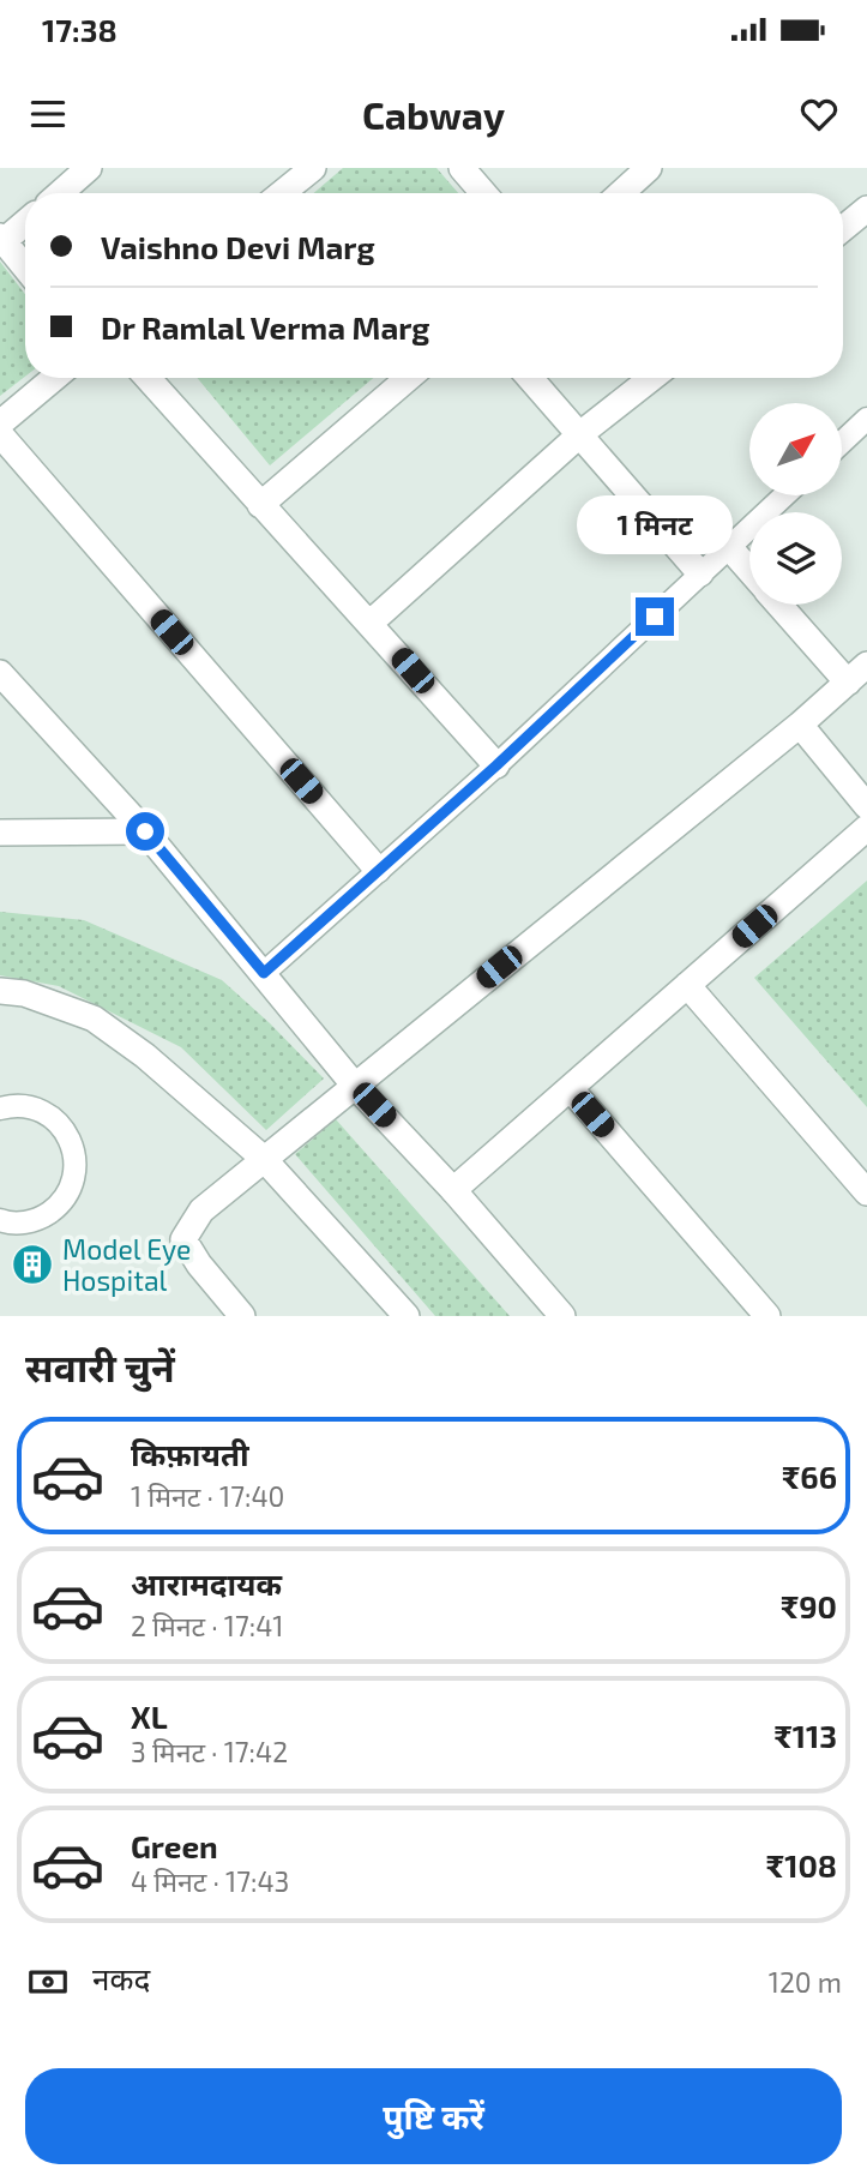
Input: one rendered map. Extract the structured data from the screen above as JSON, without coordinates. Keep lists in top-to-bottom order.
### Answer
{
  "places": {
    "building": ["Model Eye Hospital"]
  },
  "north": "top right",
  "page": {
    "status": "17:38",
    "header": "Cabway",
    "banner": ["Vaishno Devi Marg", "Dr Ramlal Verma Marg"],
    "bubble": "1 मिनट",
    "heading": "सवारी चुनें",
    "list": [
      {
        "name": "किफ़ायती",
        "note": "1 मिनट · 17:40",
        "value": "₹66"
      },
      {
        "name": "आरामदायक",
        "note": "2 मिनट · 17:41",
        "value": "₹90"
      },
      {
        "name": "XL",
        "note": "3 मिनट · 17:42",
        "value": "₹113"
      },
      {
        "name": "Green",
        "note": "4 मिनट · 17:43",
        "value": "₹108"
      }
    ],
    "pay": ["नकद", "120 m"],
    "buttons": "पुष्टि करें"
  }
}
